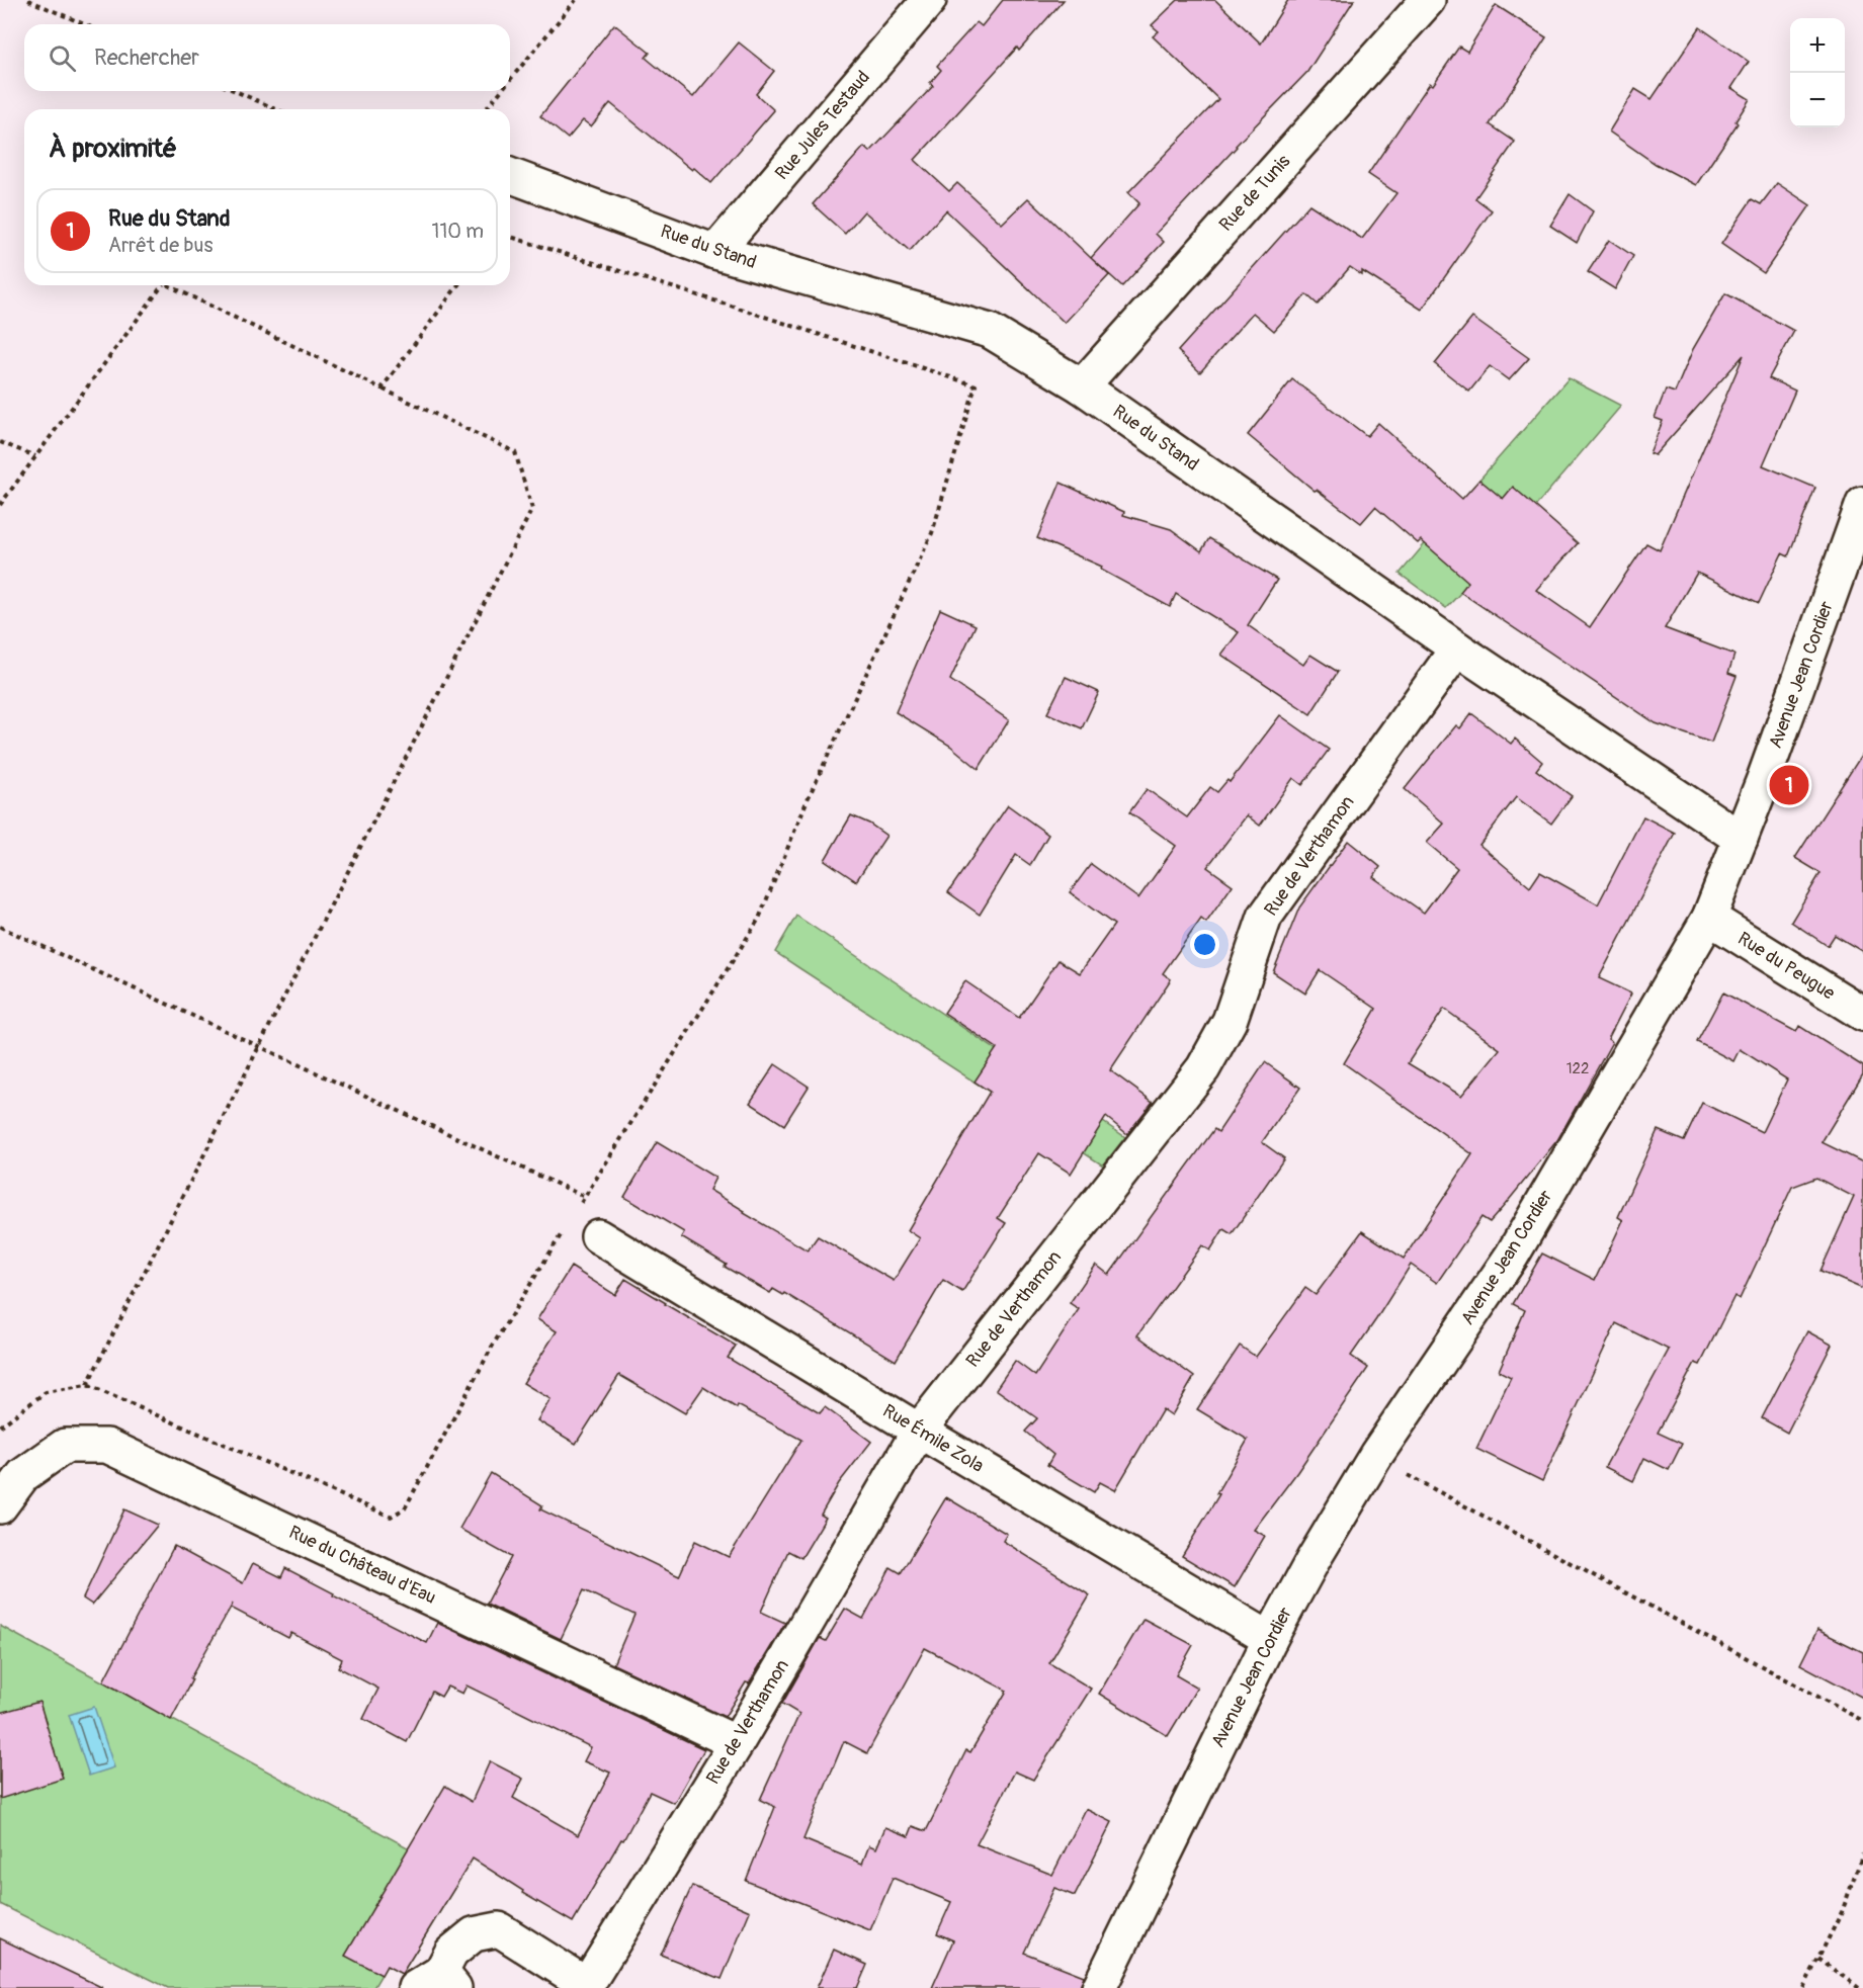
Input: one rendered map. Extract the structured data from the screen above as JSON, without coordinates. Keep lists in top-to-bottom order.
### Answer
{
  "streets": {
    "street": [
      "Rue Jules Testaud",
      "Rue de Tunis",
      "Rue du Stand",
      "Avenue Jean Cordier",
      "Rue de Verthamon",
      "Rue du Peugue",
      "Rue Émile Zola",
      "Rue du Château d'Eau"
    ]
  },
  "crossings": [
    ["Rue Jules Testaud", "Rue du Stand"],
    ["Rue de Tunis", "Rue du Stand"],
    ["Rue du Stand", "Avenue Jean Cordier"],
    ["Rue du Stand", "Rue de Verthamon"],
    ["Avenue Jean Cordier", "Rue du Peugue"],
    ["Avenue Jean Cordier", "Rue Émile Zola"],
    ["Rue de Verthamon", "Rue Émile Zola"],
    ["Rue de Verthamon", "Rue du Château d'Eau"]
  ],
  "house_numbers": ["122"],
  "page": {
    "map_buttons": ["+", "−"],
    "search": "Rechercher",
    "heading": "À proximité",
    "list": [
      {
        "mark": "1",
        "name": "Rue du Stand",
        "note": "Arrêt de bus",
        "value": "110 m"
      }
    ],
    "pins": "1"
  }
}
